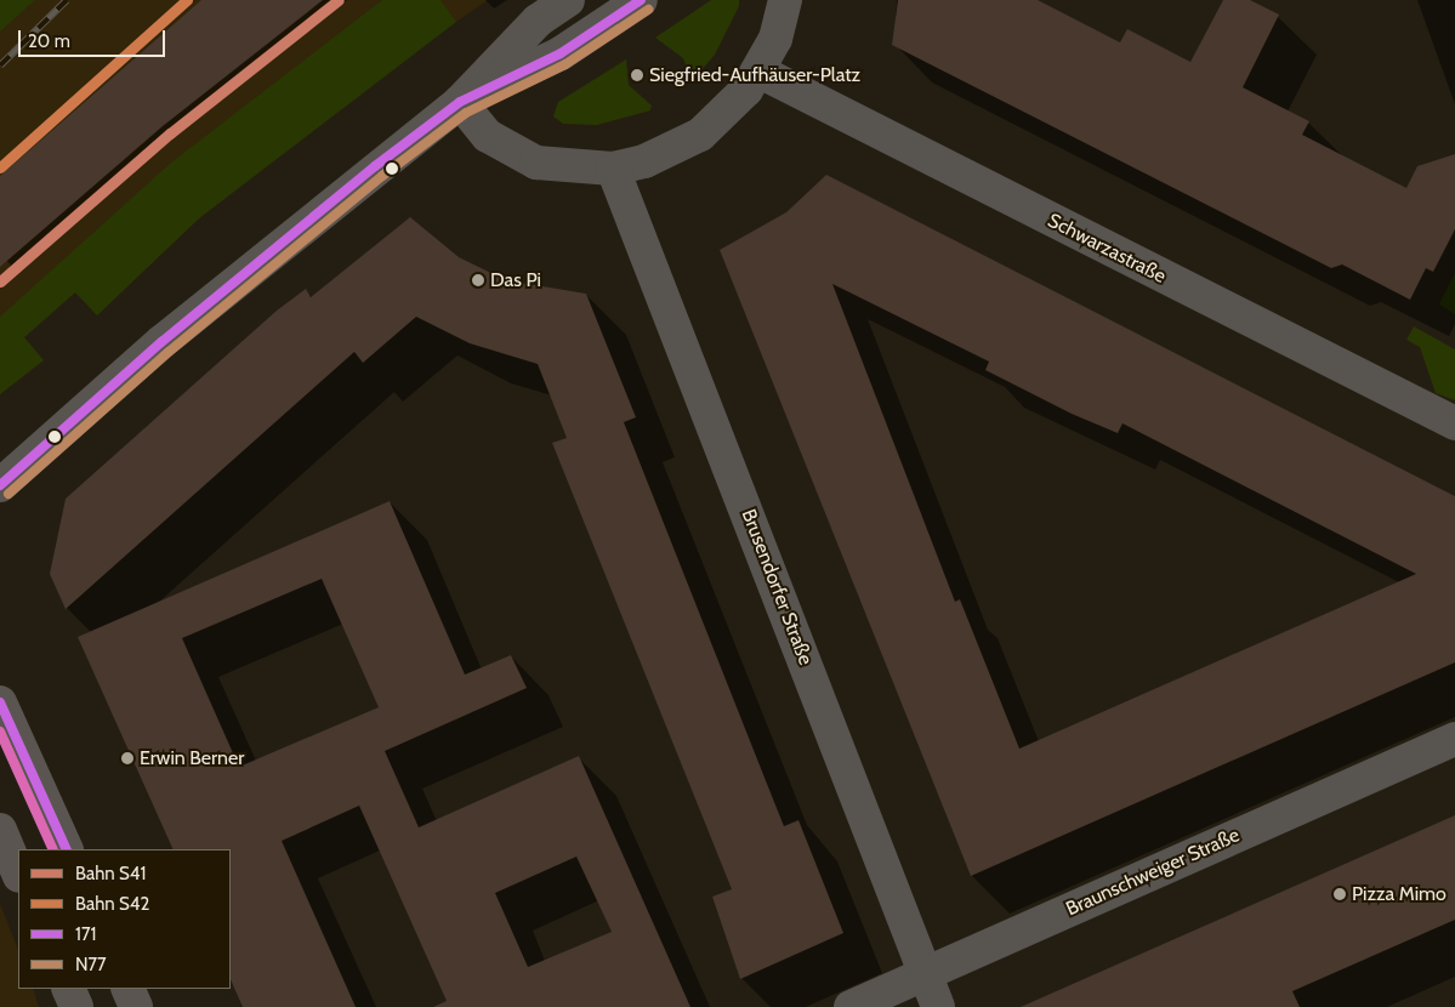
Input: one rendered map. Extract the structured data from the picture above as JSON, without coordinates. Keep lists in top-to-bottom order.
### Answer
{
  "streets": {
    "street": ["Schwarzastraße", "Brusendorfer Straße", "Braunschweiger Straße"]
  },
  "crossings": [
    ["Brusendorfer Straße", "Braunschweiger Straße"]
  ],
  "places": [
    "Siegfried-Aufhäuser-Platz",
    "Das Pi",
    "Erwin Berner",
    "Pizza Mimo"
  ],
  "lines": [
    "rail line S41",
    "rail line S42",
    "transit line 171",
    "transit line N77"
  ],
  "legend": [
    "Bahn S41",
    "Bahn S42",
    "171",
    "N77"
  ],
  "scale_bar": "20 m"
}
